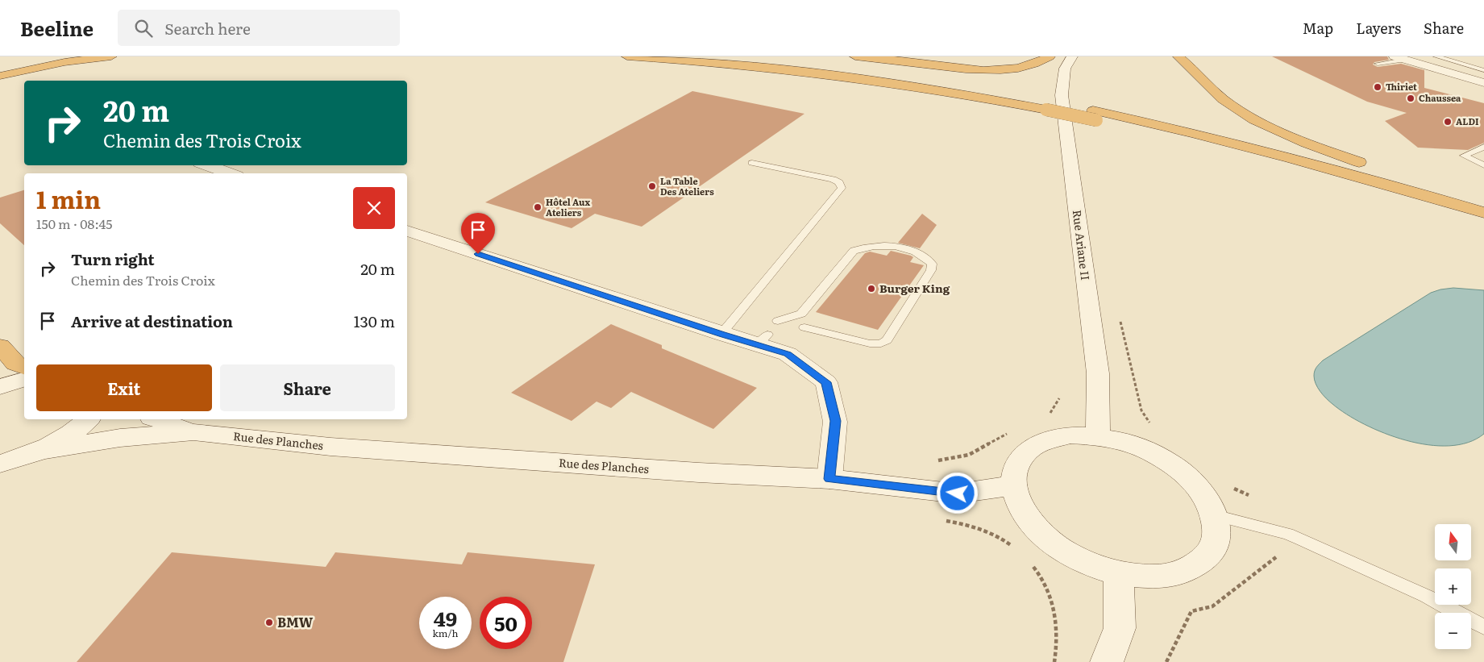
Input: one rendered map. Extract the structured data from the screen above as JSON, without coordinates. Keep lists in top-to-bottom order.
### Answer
{
  "streets": {
    "main road": ["Rue Ariane II", "Rue des Planches"]
  },
  "places": [
    "Thiriet",
    "Chaussea",
    "ALDI",
    "La Table Des Ateliers",
    "Hôtel Aux Ateliers",
    "Burger King",
    "BMW"
  ],
  "north": "top",
  "page": {
    "header": "Beeline",
    "search": "Search here",
    "nav": ["Map", "Layers", "Share"],
    "turn": ["20 m", "Chemin des Trois Croix"],
    "heading": ["1 min", "150 m · 08:45"],
    "list": [
      {
        "name": "Turn right",
        "note": "Chemin des Trois Croix",
        "value": "20 m"
      },
      {
        "name": "Arrive at destination",
        "value": "130 m"
      }
    ],
    "buttons": ["Exit", "Share"],
    "map_buttons": ["+", "−"],
    "speed": "49 km/h",
    "limit": "50"
  }
}
